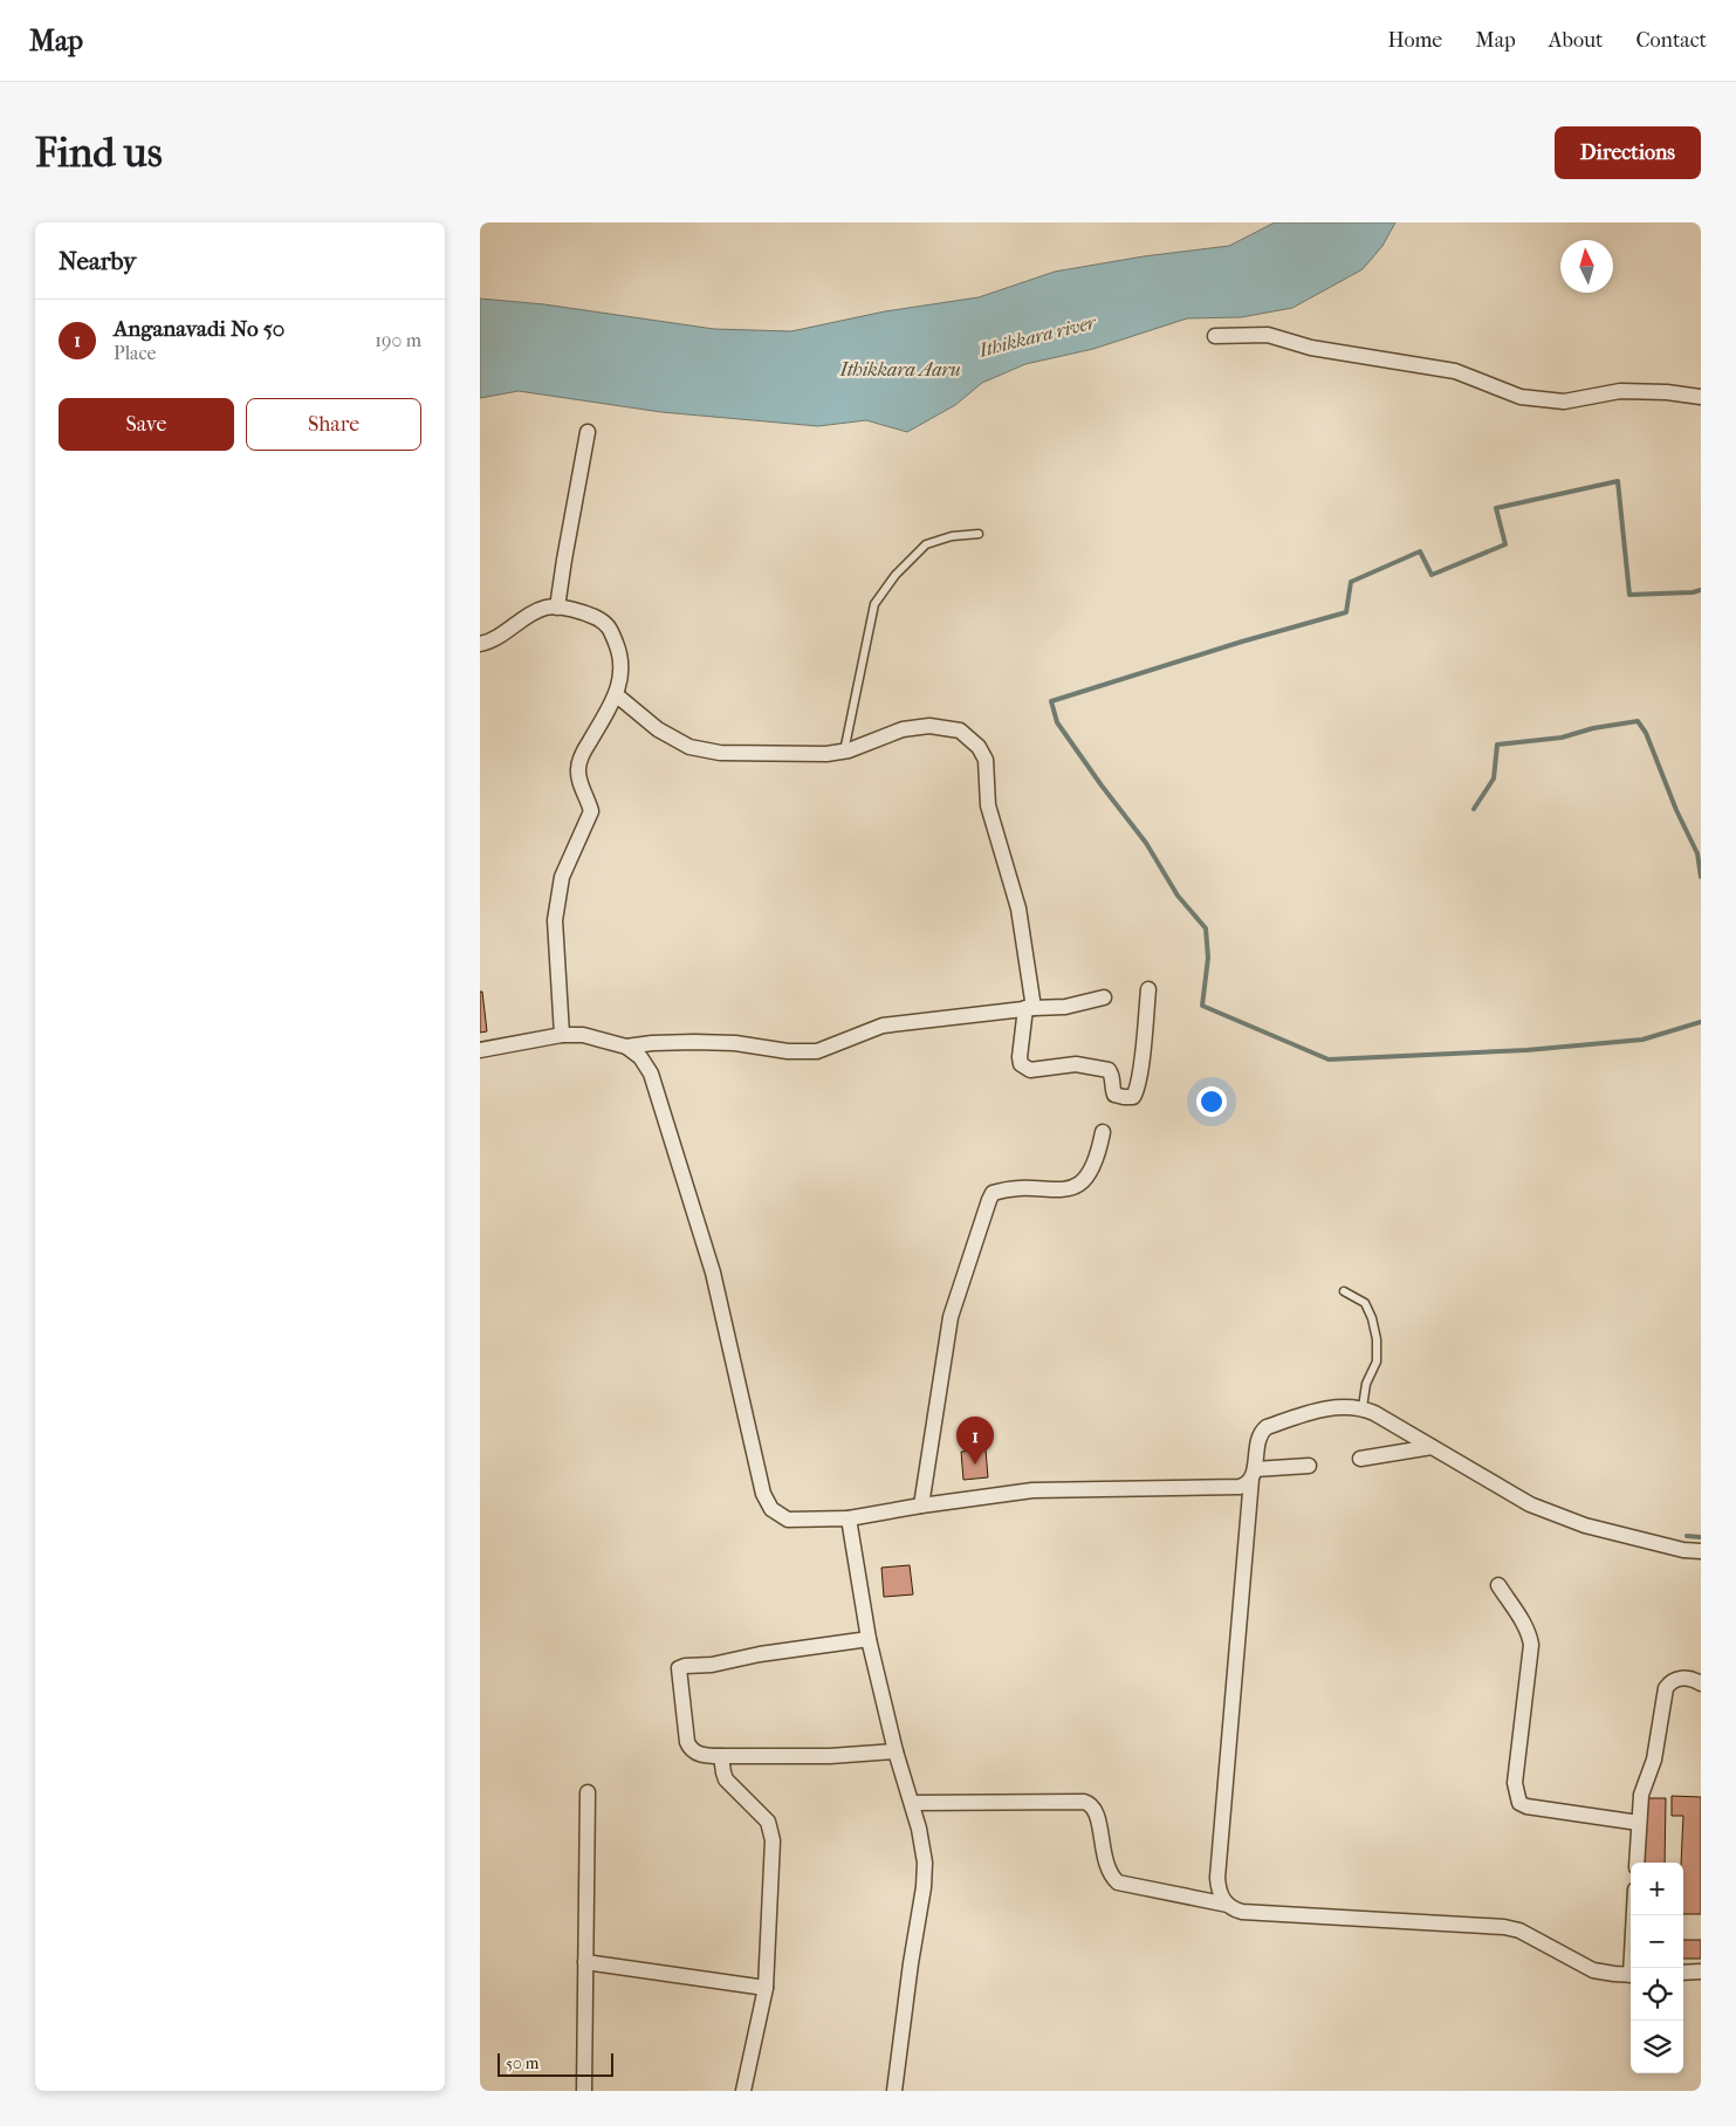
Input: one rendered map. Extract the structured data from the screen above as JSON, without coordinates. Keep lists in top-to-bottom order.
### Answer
{
  "water": ["Ithikkara river", "Ithikkara Aaru"],
  "scale_bar": "50 m",
  "north": "top",
  "page": {
    "header": "Map",
    "nav": [
      "Home",
      "Map",
      "About",
      "Contact"
    ],
    "buttons": [
      "Directions",
      ["Save", "Share"]
    ],
    "title": "Find us",
    "heading": "Nearby",
    "list": [
      {
        "mark": "1",
        "name": "Anganavadi No 50",
        "note": "Place",
        "value": "190 m"
      }
    ],
    "pins": "1",
    "map_buttons": ["+", "−"],
    "scale": "50 m"
  }
}
